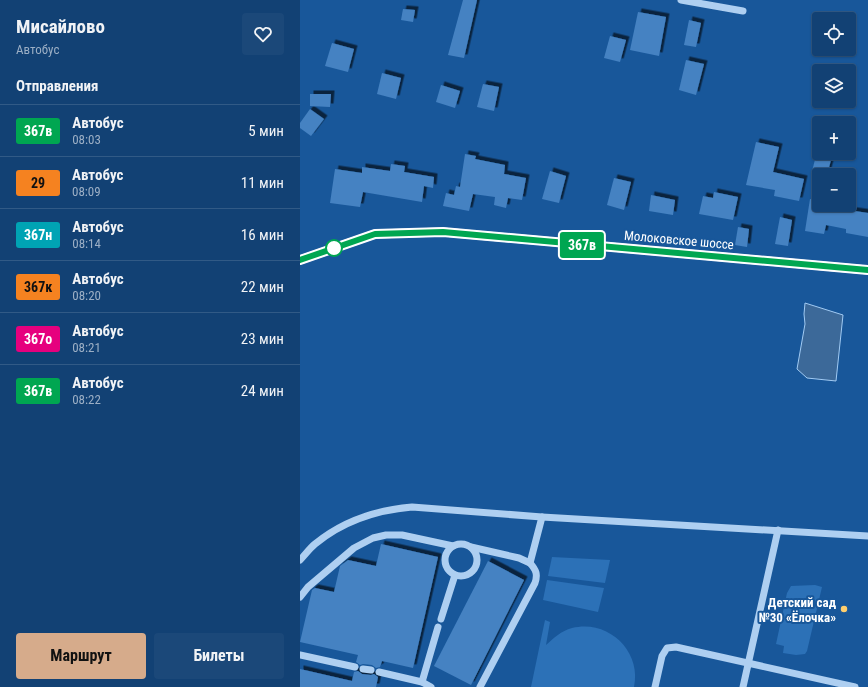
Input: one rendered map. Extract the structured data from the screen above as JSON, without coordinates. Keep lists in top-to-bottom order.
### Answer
{
  "streets": {
    "main road": ["Молоковское шоссе"]
  },
  "places": ["Детский сад №30 «Ёлочка»"],
  "lines": ["bus line 367в"],
  "page": {
    "heading": [
      ["Мисайлово", "Автобус"],
      "Отправления"
    ],
    "on_map": "367в",
    "map_buttons": ["+", "−"],
    "list": [
      {
        "mark": "367в",
        "name": "Автобус",
        "note": "08:03",
        "value": "5 мин"
      },
      {
        "mark": "29",
        "name": "Автобус",
        "note": "08:09",
        "value": "11 мин"
      },
      {
        "mark": "367н",
        "name": "Автобус",
        "note": "08:14",
        "value": "16 мин"
      },
      {
        "mark": "367к",
        "name": "Автобус",
        "note": "08:20",
        "value": "22 мин"
      },
      {
        "mark": "367о",
        "name": "Автобус",
        "note": "08:21",
        "value": "23 мин"
      },
      {
        "mark": "367в",
        "name": "Автобус",
        "note": "08:22",
        "value": "24 мин"
      }
    ],
    "buttons": ["Маршрут", "Билеты"]
  }
}
